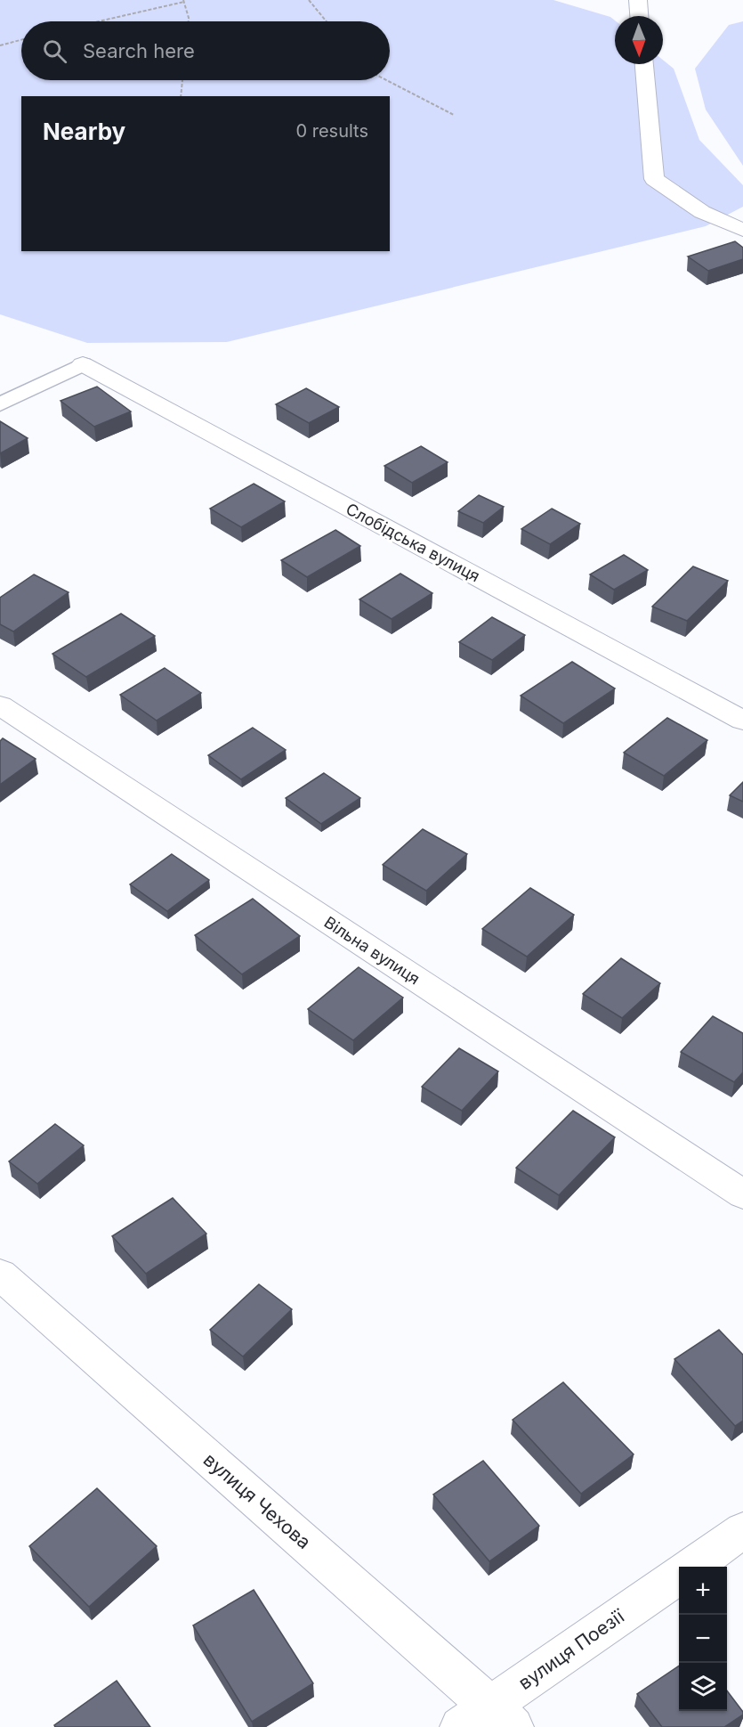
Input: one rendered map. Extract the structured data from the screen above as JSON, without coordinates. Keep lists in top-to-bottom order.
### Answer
{
  "streets": {
    "street": [
      "Слобідська вулиця",
      "Вільна вулиця",
      "вулиця Чехова",
      "вулиця Поезії"
    ]
  },
  "crossings": [
    ["вулиця Чехова", "вулиця Поезії"]
  ],
  "north": "bottom",
  "page": {
    "search": "Search here",
    "heading": ["Nearby", "0 results"],
    "map_buttons": ["+", "−"]
  }
}
